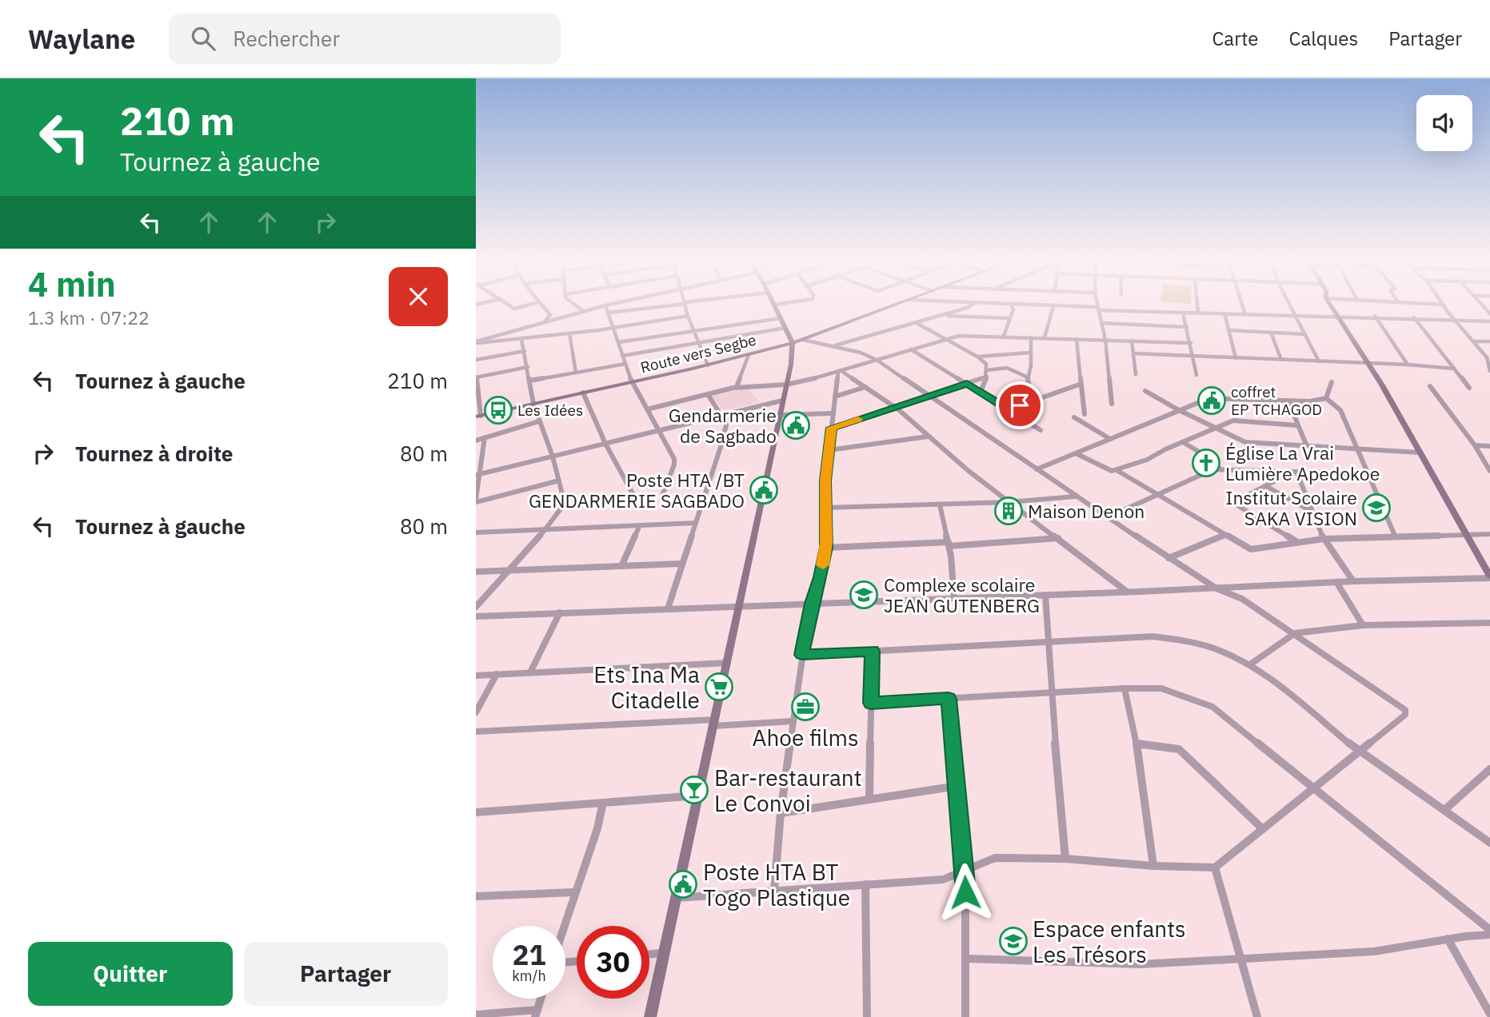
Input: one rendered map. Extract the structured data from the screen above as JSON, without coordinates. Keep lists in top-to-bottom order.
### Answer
{
  "streets": {
    "street": ["Route vers Segbe"]
  },
  "places": {
    "public building": [
      "coffret EP TCHAGOD",
      "Gendarmerie de Sagbado",
      "Poste HTA /BT GENDARMERIE SAGBADO",
      "Poste HTA BT Togo Plastique"
    ],
    "bus stop": ["Les Idées"],
    "church": ["Église La Vrai Lumière Apedokoe"],
    "school or university": ["Institut Scolaire SAKA VISION", "Complexe scolaire JEAN GUTENBERG", "Espace enfants Les Trésors"],
    "building": ["Maison Denon"],
    "supermarket": ["Ets Ina Ma Citadelle"],
    "office": ["Ahoe films"],
    "bar": ["Bar-restaurant Le Convoi"]
  },
  "page": {
    "header": "Waylane",
    "search": "Rechercher",
    "nav": ["Carte", "Calques", "Partager"],
    "turn": ["210 m", "Tournez à gauche"],
    "heading": ["4 min", "1.3 km · 07:22"],
    "list": [
      {
        "name": "Tournez à gauche",
        "value": "210 m"
      },
      {
        "name": "Tournez à droite",
        "value": "80 m"
      },
      {
        "name": "Tournez à gauche",
        "value": "80 m"
      }
    ],
    "speed": "21 km/h",
    "limit": "30",
    "buttons": ["Quitter", "Partager"]
  }
}
